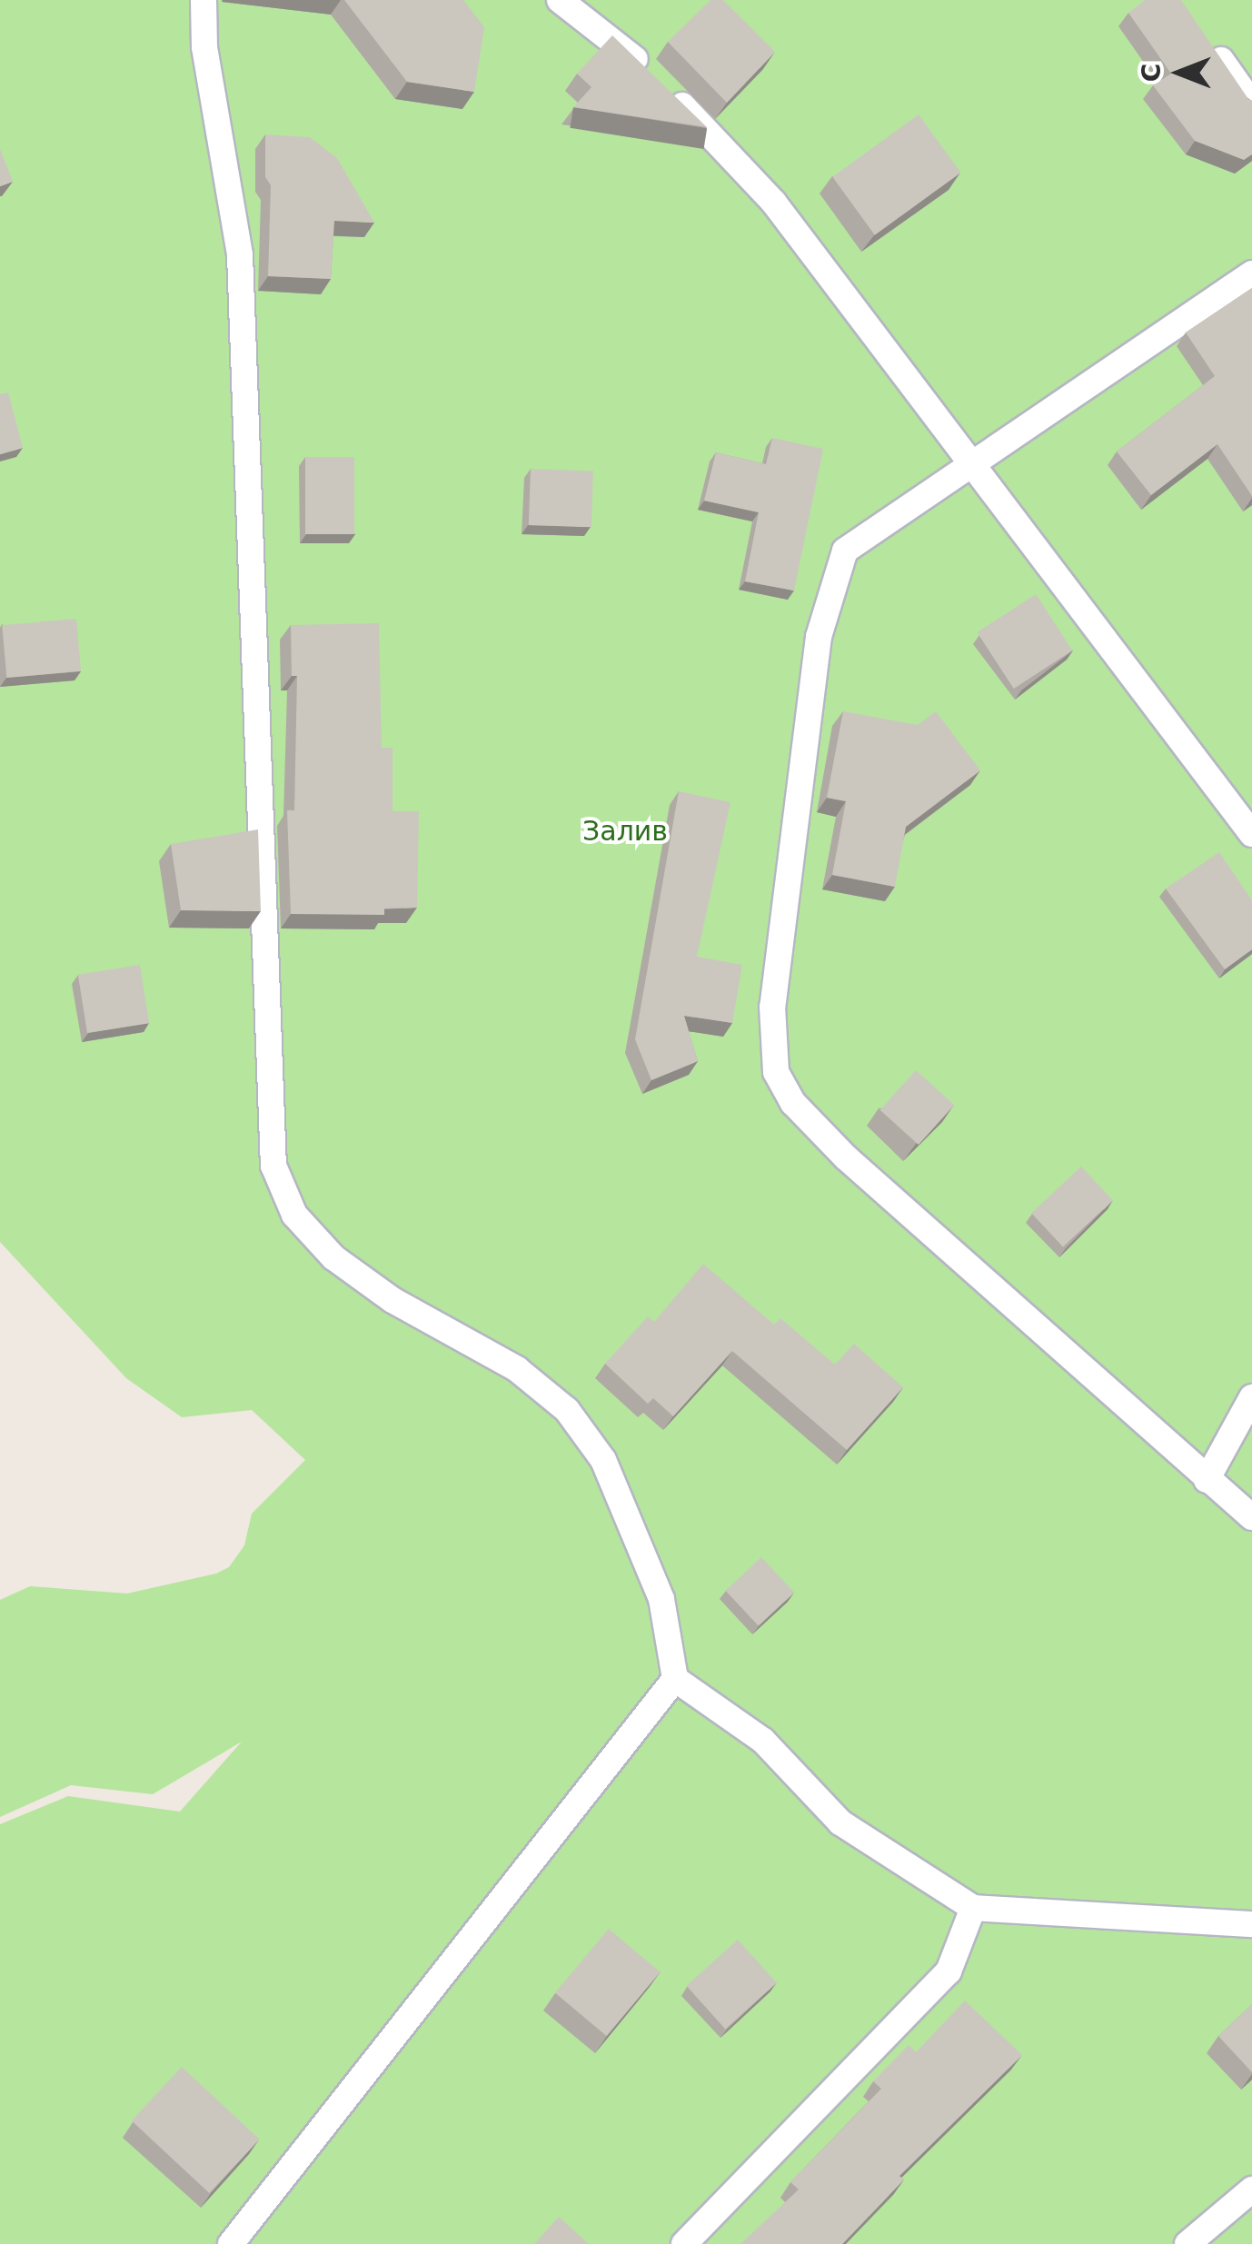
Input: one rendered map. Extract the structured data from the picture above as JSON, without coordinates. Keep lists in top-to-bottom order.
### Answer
{
  "parks": ["Залив"],
  "north": "left"
}
